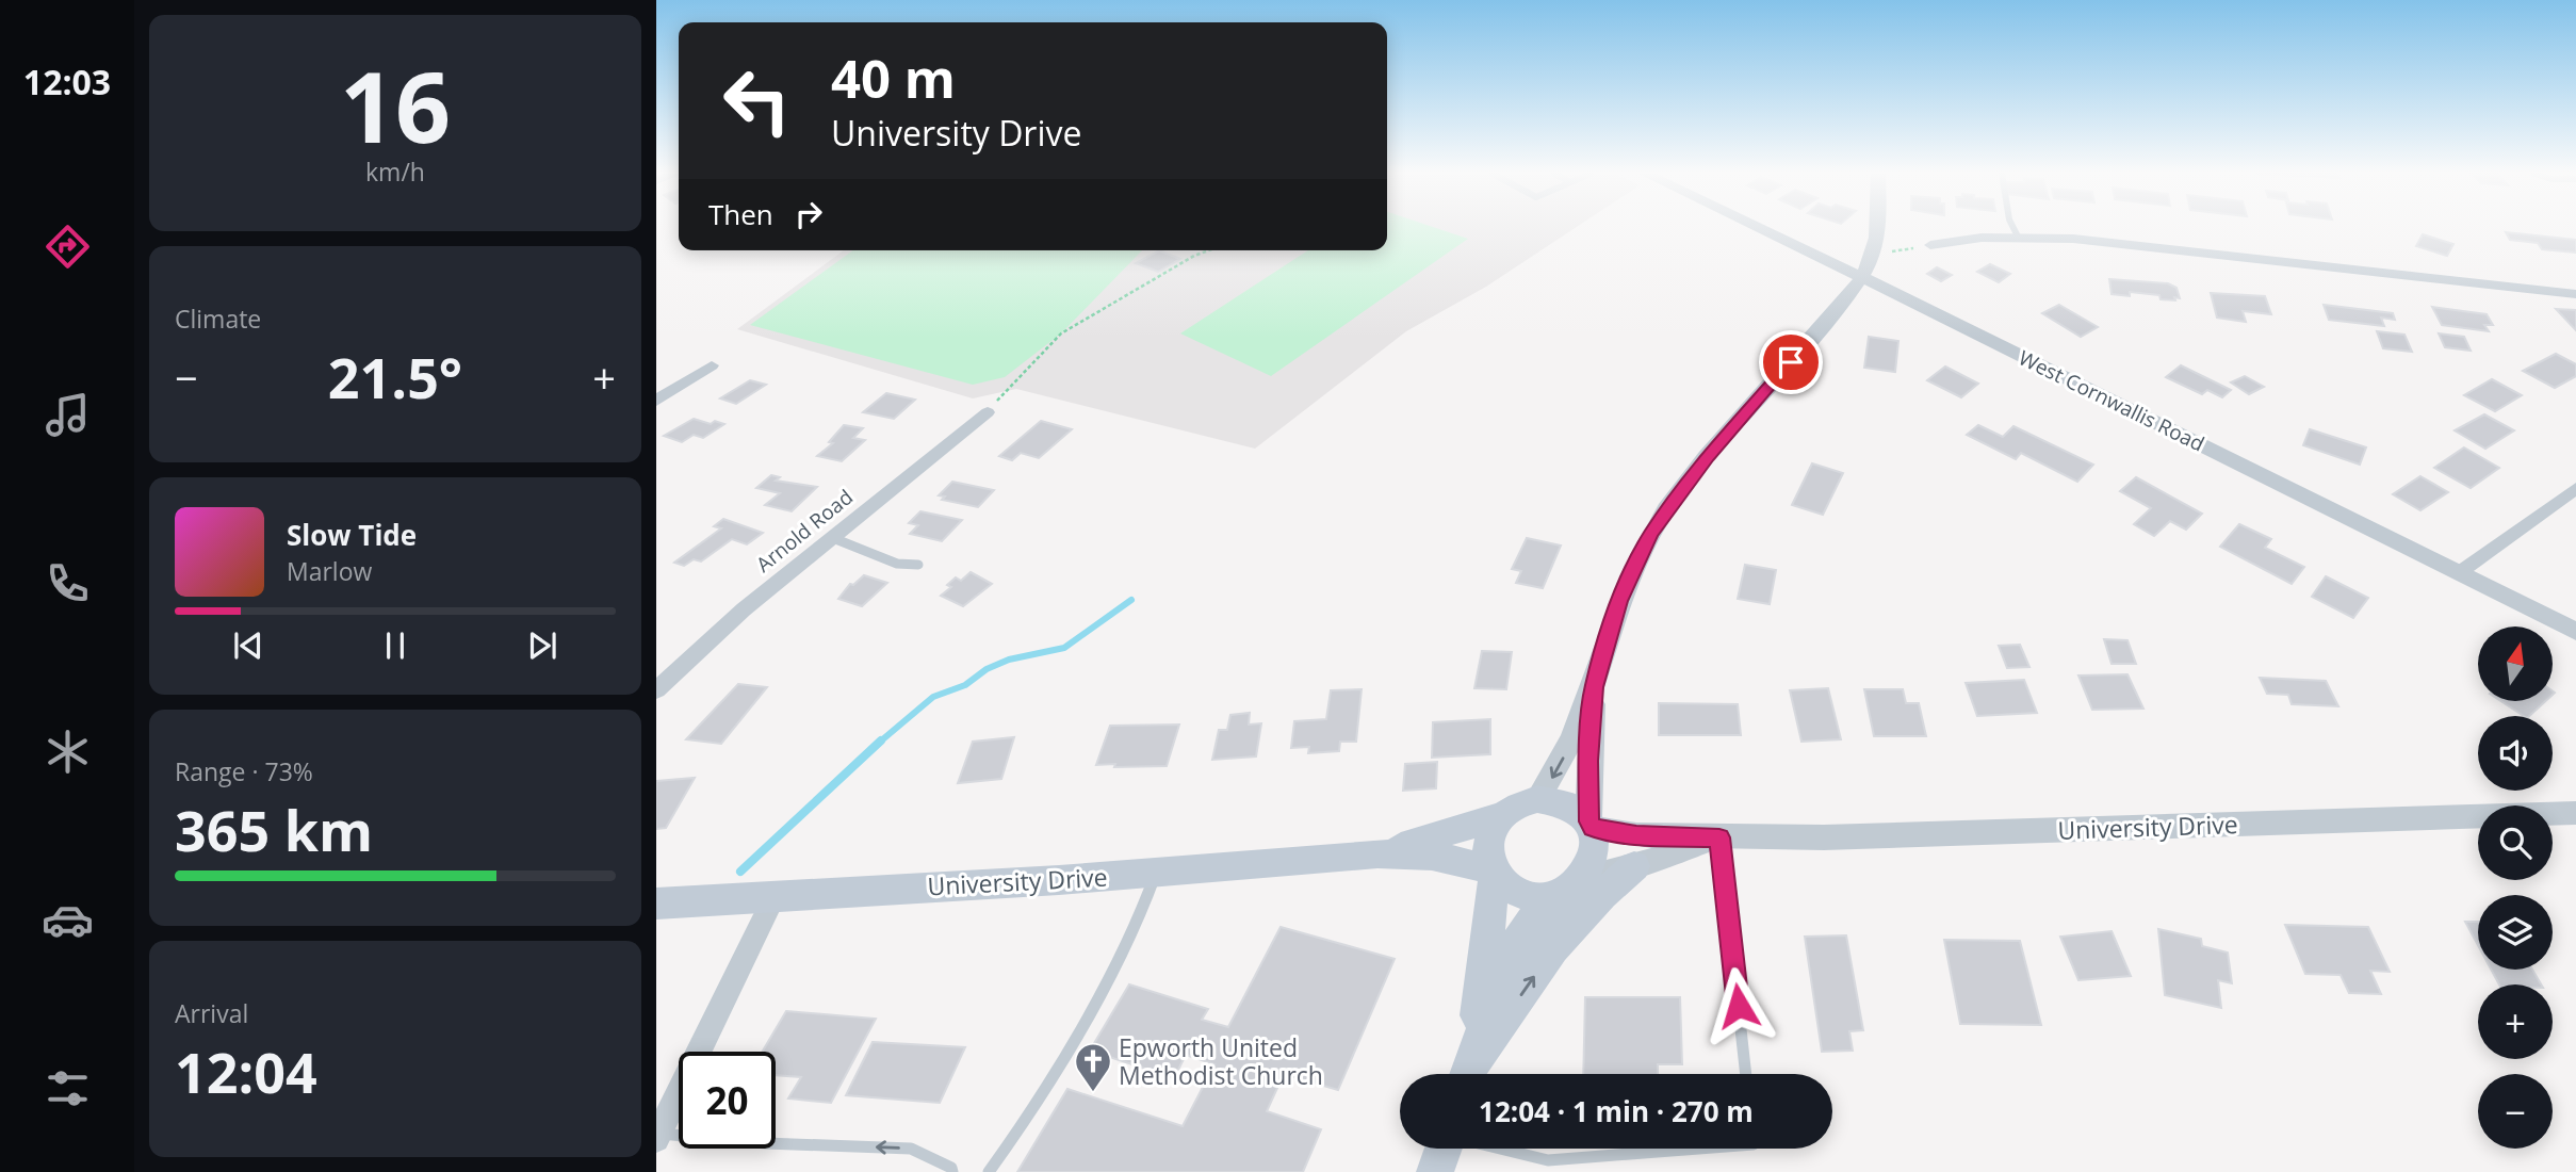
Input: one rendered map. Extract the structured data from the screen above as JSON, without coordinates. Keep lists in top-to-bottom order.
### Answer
{
  "streets": {
    "main road": ["University Drive"],
    "street": ["West Cornwallis Road", "Arnold Road"]
  },
  "places": {
    "church": ["Epworth United Methodist Church"]
  },
  "north": "top",
  "page": {
    "tabs": "12:03",
    "tile": [
      ["16", "km/h"],
      "Climate",
      ["Range · 73%", "365 km"],
      ["Arrival", "12:04"]
    ],
    "turn": ["40 m", "University Drive"],
    "then": "Then",
    "heat": ["−", "21.5°", "+"],
    "song": ["Slow Tide", "Marlow"],
    "map_buttons": ["+", "−"],
    "limit": "20",
    "trip": "12:04 · 1 min · 270 m"
  }
}
